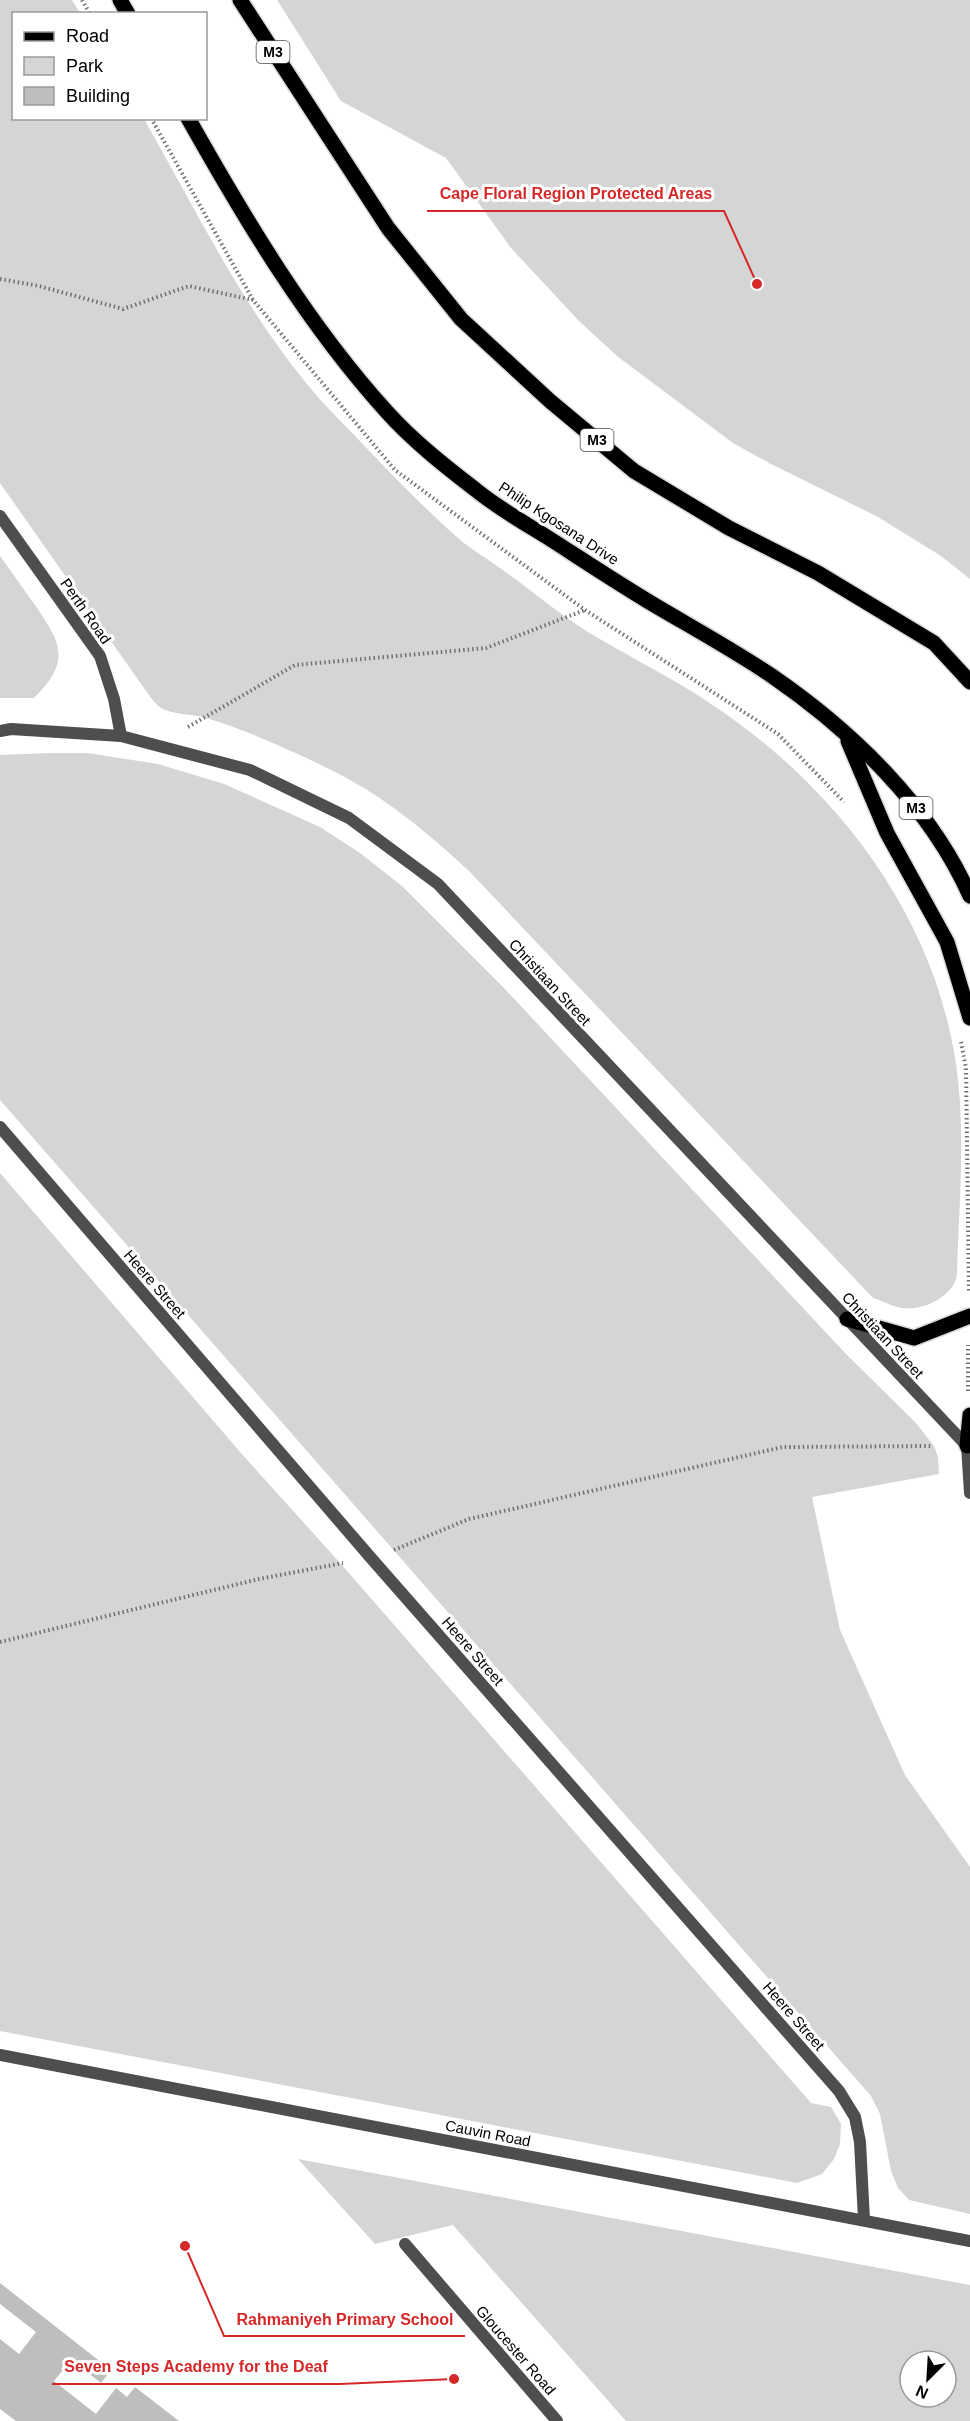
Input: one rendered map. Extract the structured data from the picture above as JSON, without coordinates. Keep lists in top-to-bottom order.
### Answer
{
  "streets": {
    "main road": ["M3", "Philip Kgosana Drive"],
    "street": [
      "Perth Road",
      "Christiaan Street",
      "Heere Street",
      "Cauvin Road",
      "Gloucester Road"
    ]
  },
  "crossings": [
    ["Perth Road", "Christiaan Street"],
    ["Heere Street", "Cauvin Road"]
  ],
  "places": ["Cape Floral Region Protected Areas", "Rahmaniyeh Primary School", "Seven Steps Academy for the Deaf"],
  "legend": ["Road", "Park", "Building"],
  "north": "bottom left"
}
